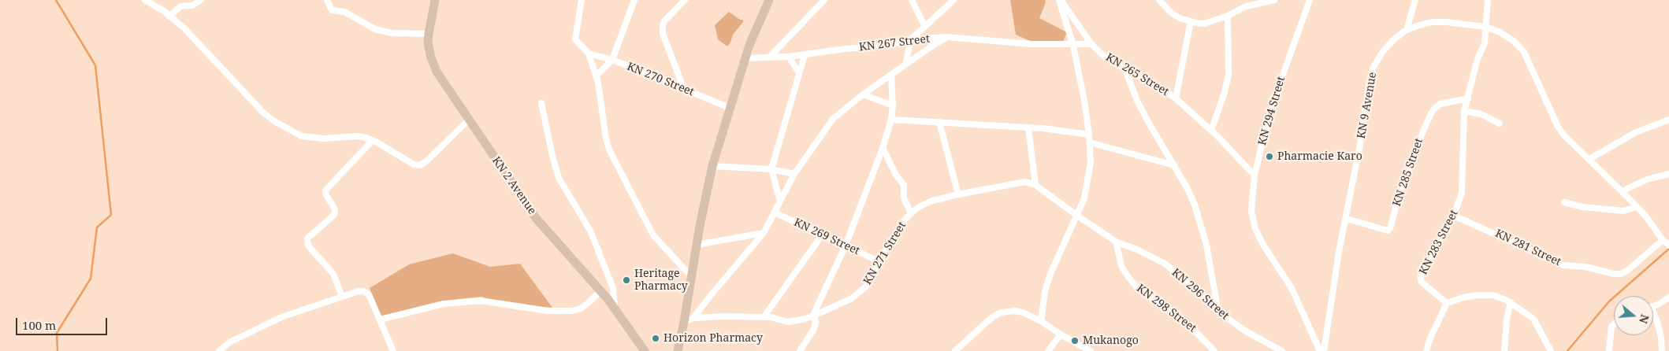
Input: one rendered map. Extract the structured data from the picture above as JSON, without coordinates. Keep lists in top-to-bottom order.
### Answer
{
  "streets": {
    "main road": ["KN 2 Avenue"],
    "street": [
      "KN 267 Street",
      "KN 265 Street",
      "KN 270 Street",
      "KN 9 Avenue",
      "KN 294 Street",
      "KN 285 Street",
      "KN 269 Street",
      "KN 283 Street",
      "KN 281 Street",
      "KN 271 Street",
      "KN 296 Street",
      "KN 298 Street"
    ]
  },
  "crossings": [
    ["KN 267 Street", "KN 265 Street"],
    ["KN 265 Street", "KN 294 Street"],
    ["KN 9 Avenue", "KN 285 Street"],
    ["KN 9 Avenue", "KN 283 Street"],
    ["KN 9 Avenue", "KN 281 Street"],
    ["KN 285 Street", "KN 283 Street"],
    ["KN 269 Street", "KN 271 Street"],
    ["KN 283 Street", "KN 281 Street"],
    ["KN 296 Street", "KN 298 Street"]
  ],
  "places": [
    "Pharmacie Karo",
    "Heritage Pharmacy",
    "Horizon Pharmacy",
    "Mukanogo"
  ],
  "scale_bar": "100 m",
  "north": "right"
}
